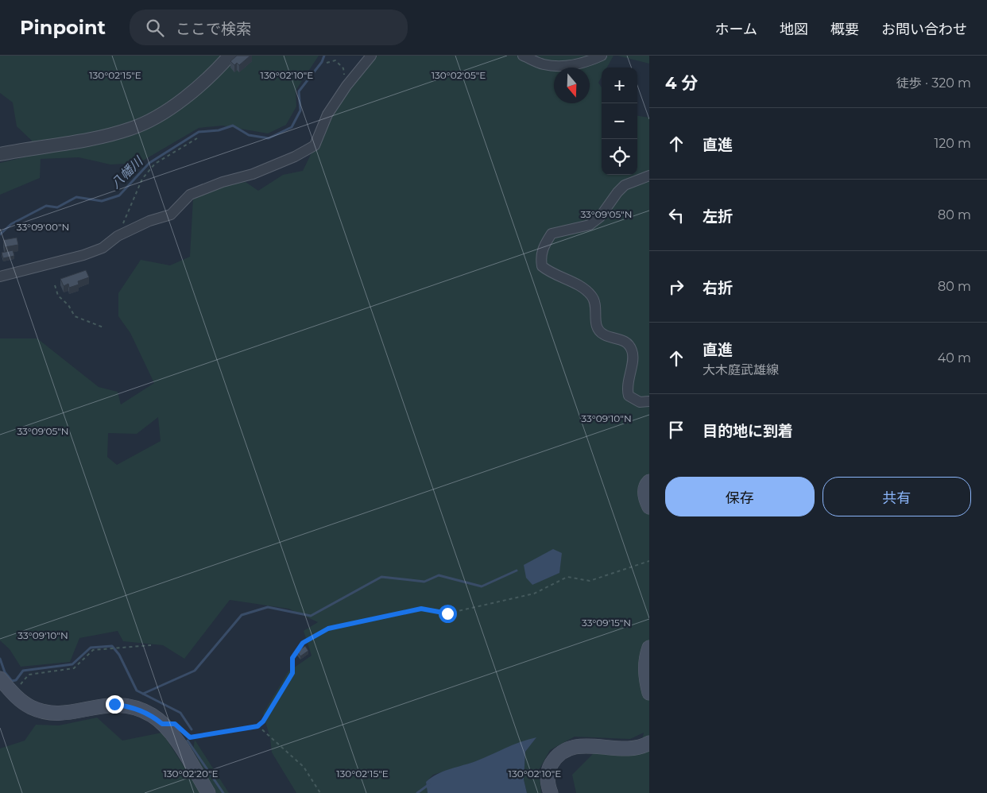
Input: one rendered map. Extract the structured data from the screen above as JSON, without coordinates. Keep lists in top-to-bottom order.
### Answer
{
  "water": ["八幡川"],
  "north": "bottom",
  "page": {
    "header": "Pinpoint",
    "search": "ここで検索",
    "nav": [
      "ホーム",
      "地図",
      "概要",
      "お問い合わせ"
    ],
    "heading": ["4 分", "徒歩 · 320 m"],
    "map_buttons": ["+", "−"],
    "list": [
      ["直進", "120 m"],
      ["左折", "80 m"],
      ["右折", "80 m"],
      ["直進", "大木庭武雄線", "40 m"],
      "目的地に到着"
    ],
    "buttons": ["保存", "共有"]
  },
  "coordinates": [
    "130°02'15\"E",
    "130°02'10\"E",
    "130°02'05\"E",
    "33°09'05\"N",
    "33°09'00\"N",
    "33°09'10\"N",
    "33°09'15\"N",
    "130°02'20\"E"
  ]
}
